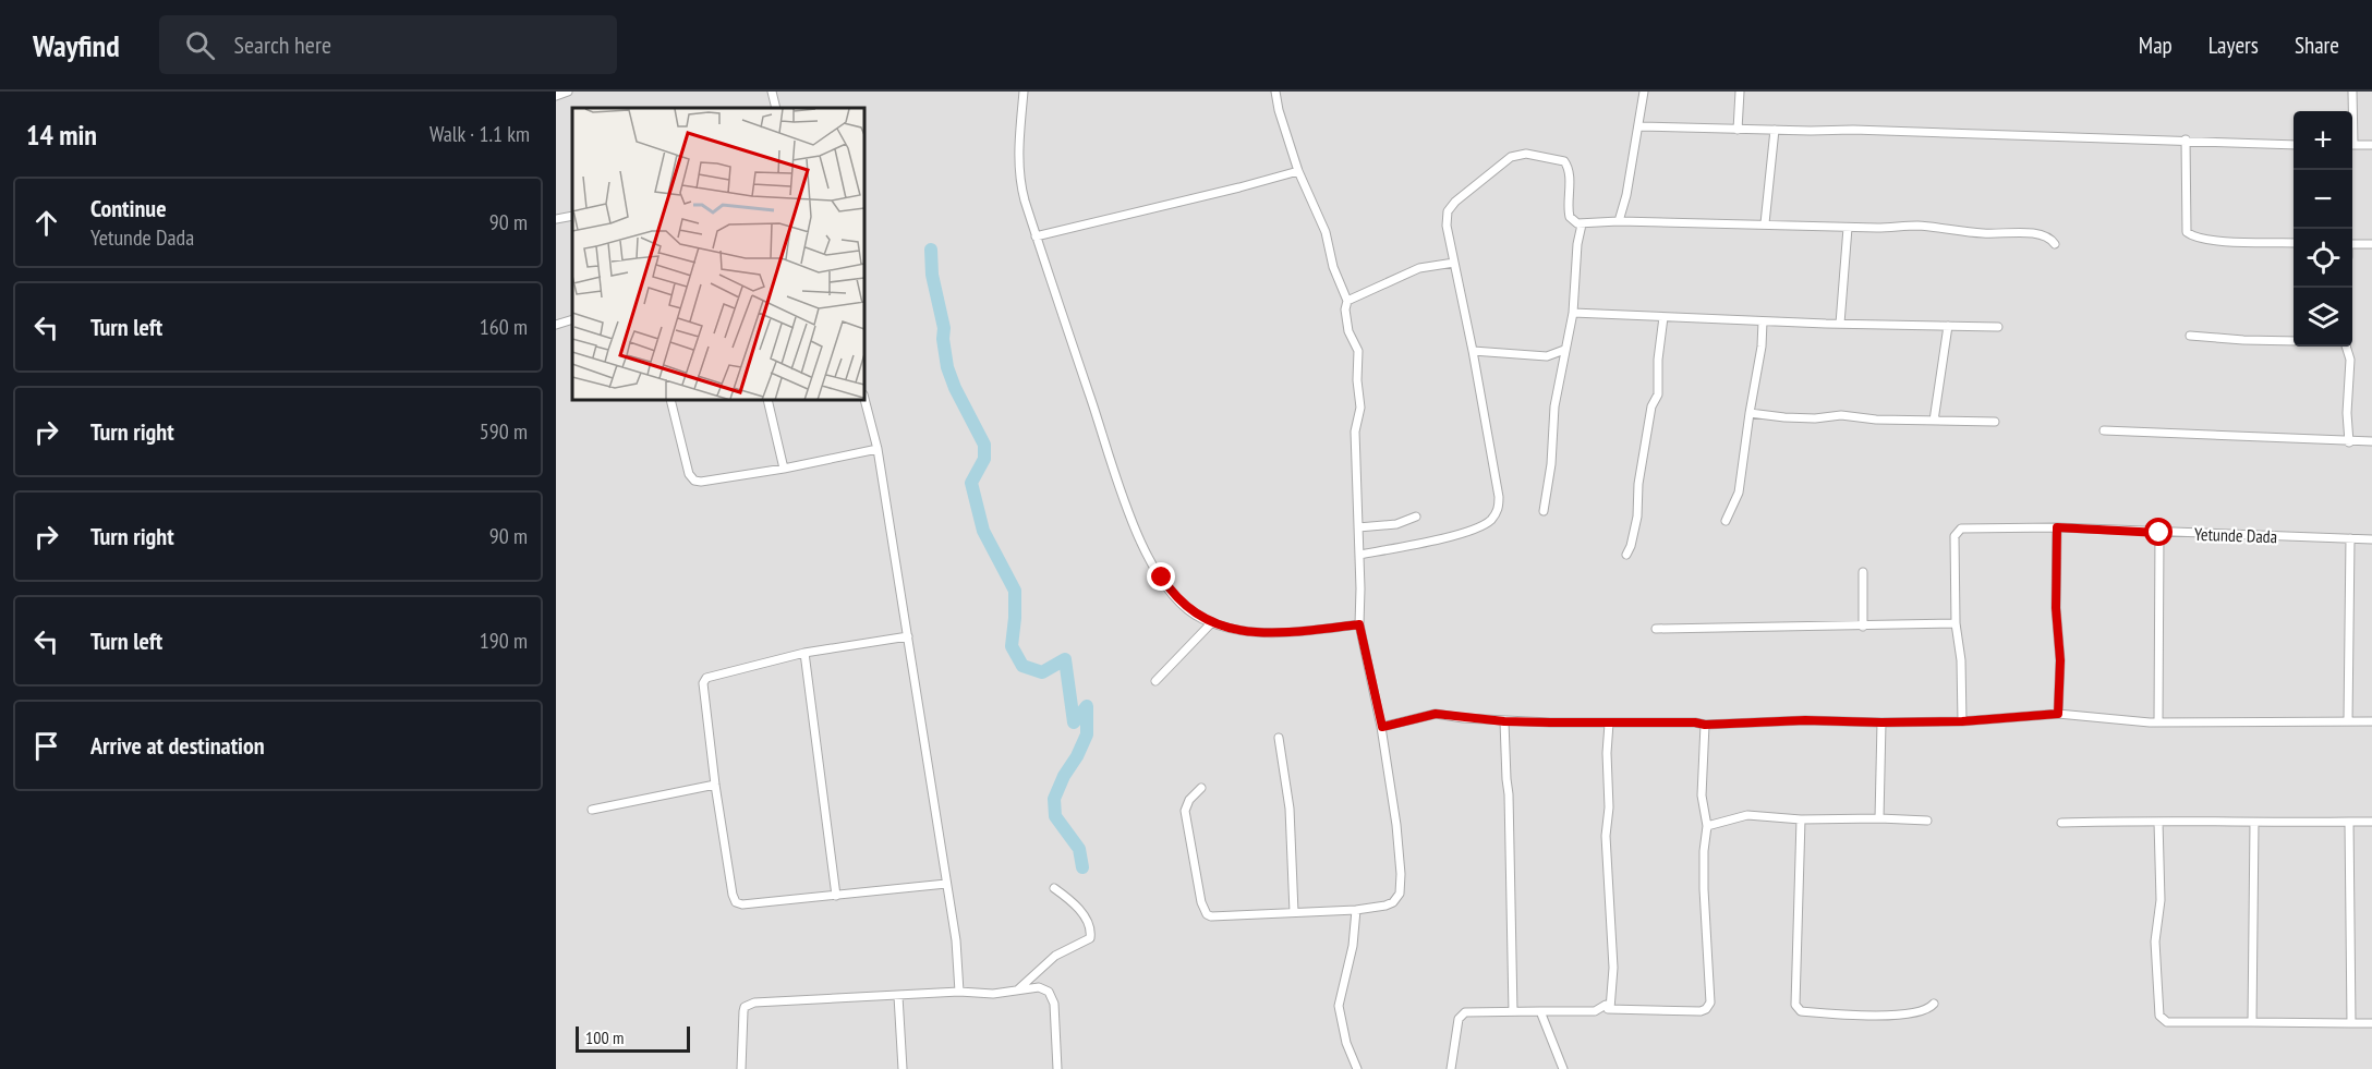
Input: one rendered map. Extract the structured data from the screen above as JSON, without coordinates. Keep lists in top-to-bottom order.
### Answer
{
  "streets": {
    "street": ["Yetunde Dada"]
  },
  "scale_bar": "100 m",
  "page": {
    "header": "Wayfind",
    "search": "Search here",
    "nav": ["Map", "Layers", "Share"],
    "heading": ["14 min", "Walk · 1.1 km"],
    "map_buttons": ["+", "−"],
    "list": [
      ["Continue", "Yetunde Dada", "90 m"],
      ["Turn left", "160 m"],
      ["Turn right", "590 m"],
      ["Turn right", "90 m"],
      ["Turn left", "190 m"],
      "Arrive at destination"
    ],
    "scale": "100 m"
  }
}
